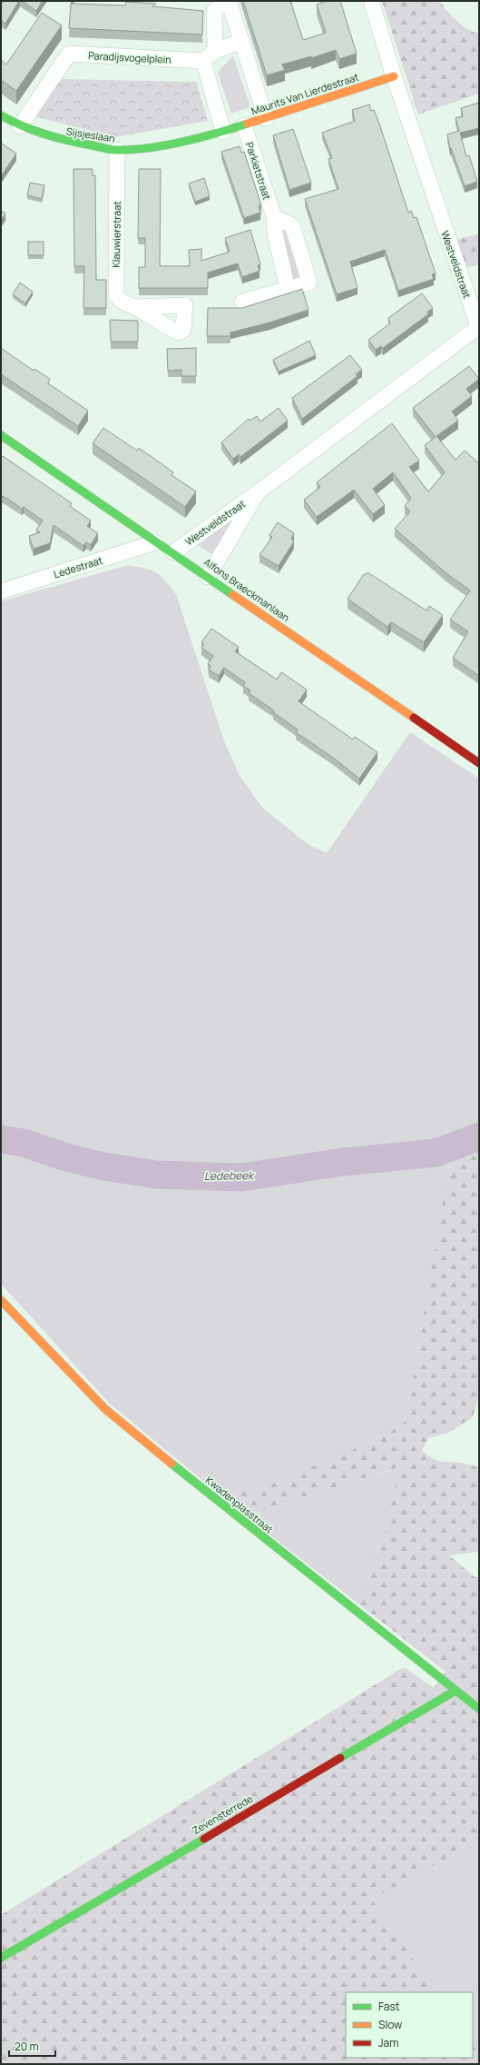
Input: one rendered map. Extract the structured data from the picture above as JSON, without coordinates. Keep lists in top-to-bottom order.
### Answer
{
  "streets": {
    "street": [
      "Paradijsvogelplein",
      "Maurits Van Lierdestraat",
      "Sijsjeslaan",
      "Parkietstraat",
      "Klauwierstraat",
      "Westveldstraat",
      "Ledestraat",
      "Alfons Braeckmanlaan",
      "Kwadenplasstraat",
      "Zevensterrede"
    ]
  },
  "crossings": [
    ["Paradijsvogelplein", "Sijsjeslaan"],
    ["Maurits Van Lierdestraat", "Sijsjeslaan"],
    ["Maurits Van Lierdestraat", "Parkietstraat"],
    ["Maurits Van Lierdestraat", "Westveldstraat"],
    ["Sijsjeslaan", "Klauwierstraat"],
    ["Westveldstraat", "Alfons Braeckmanlaan"],
    ["Ledestraat", "Alfons Braeckmanlaan"],
    ["Kwadenplasstraat", "Zevensterrede"]
  ],
  "water": ["Ledebeek"],
  "legend": ["Fast", "Slow", "Jam"],
  "scale_bar": "20 m"
}
